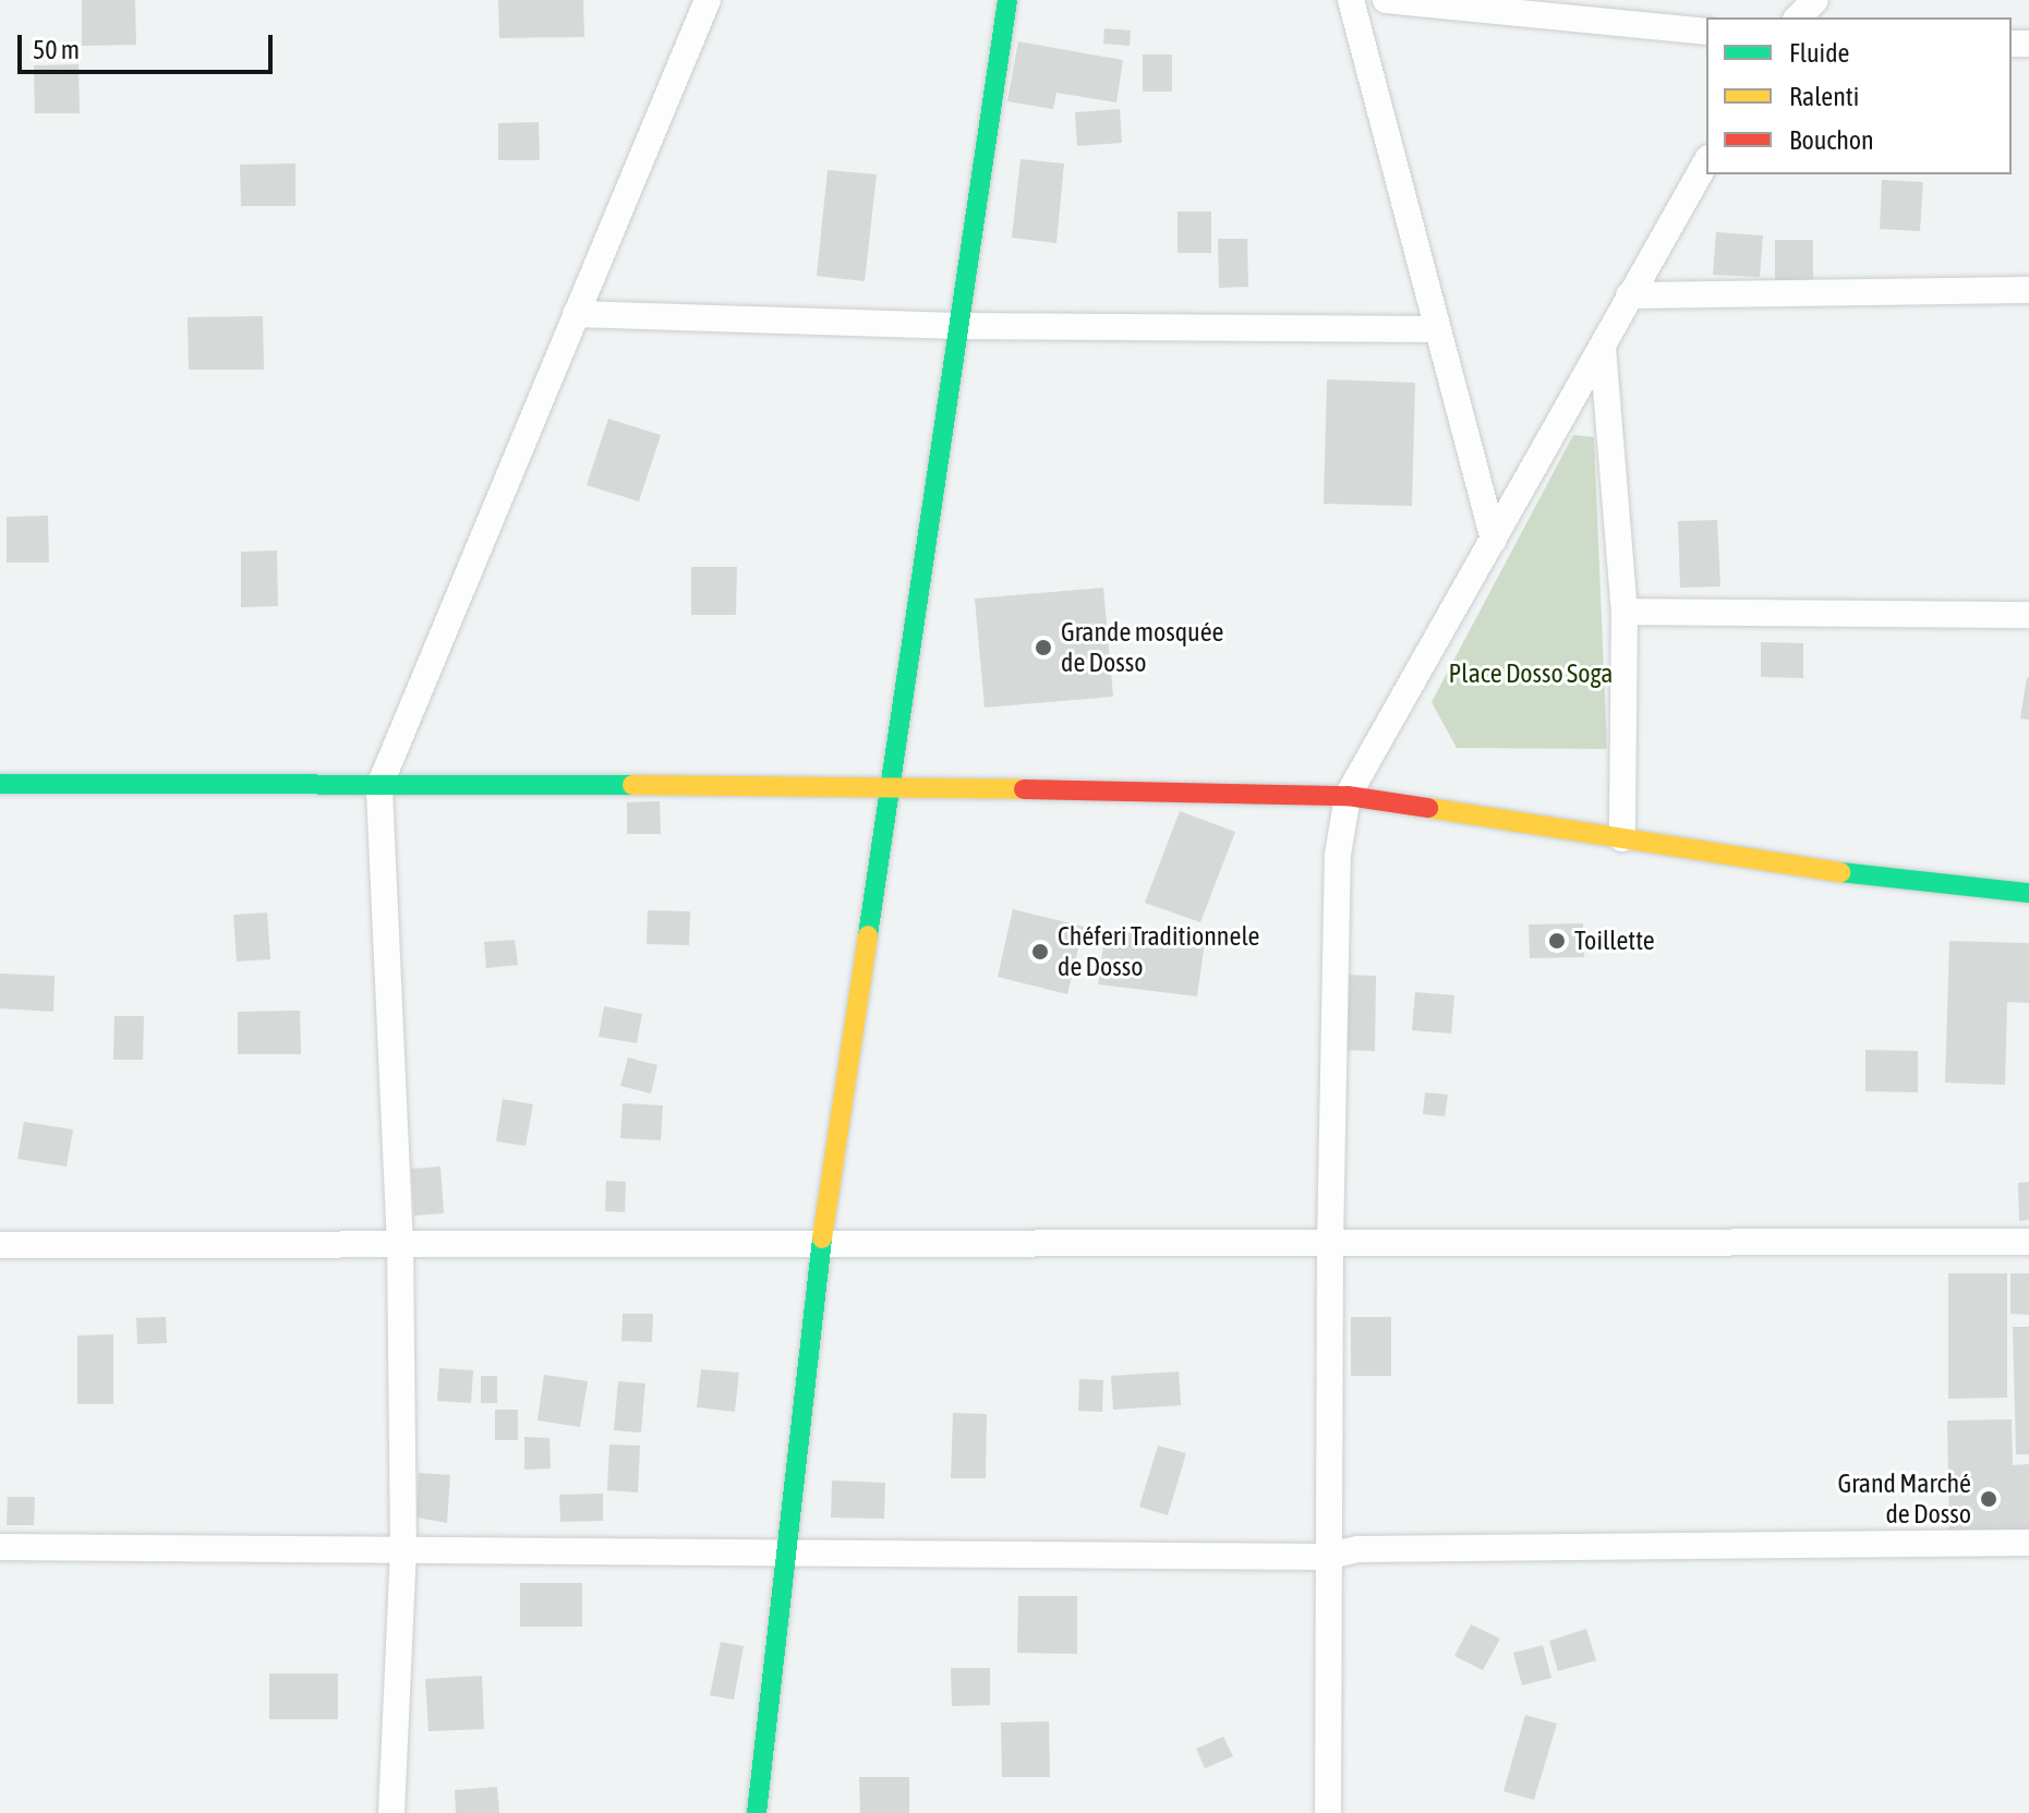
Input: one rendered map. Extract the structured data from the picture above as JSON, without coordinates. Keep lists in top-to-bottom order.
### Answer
{
  "parks": ["Place Dosso Soga"],
  "places": [
    "Grande mosquée de Dosso",
    "Toillette",
    "Chéferi Traditionnele de Dosso",
    "Grand Marché de Dosso"
  ],
  "legend": ["Fluide", "Ralenti", "Bouchon"],
  "scale_bar": "50 m"
}
